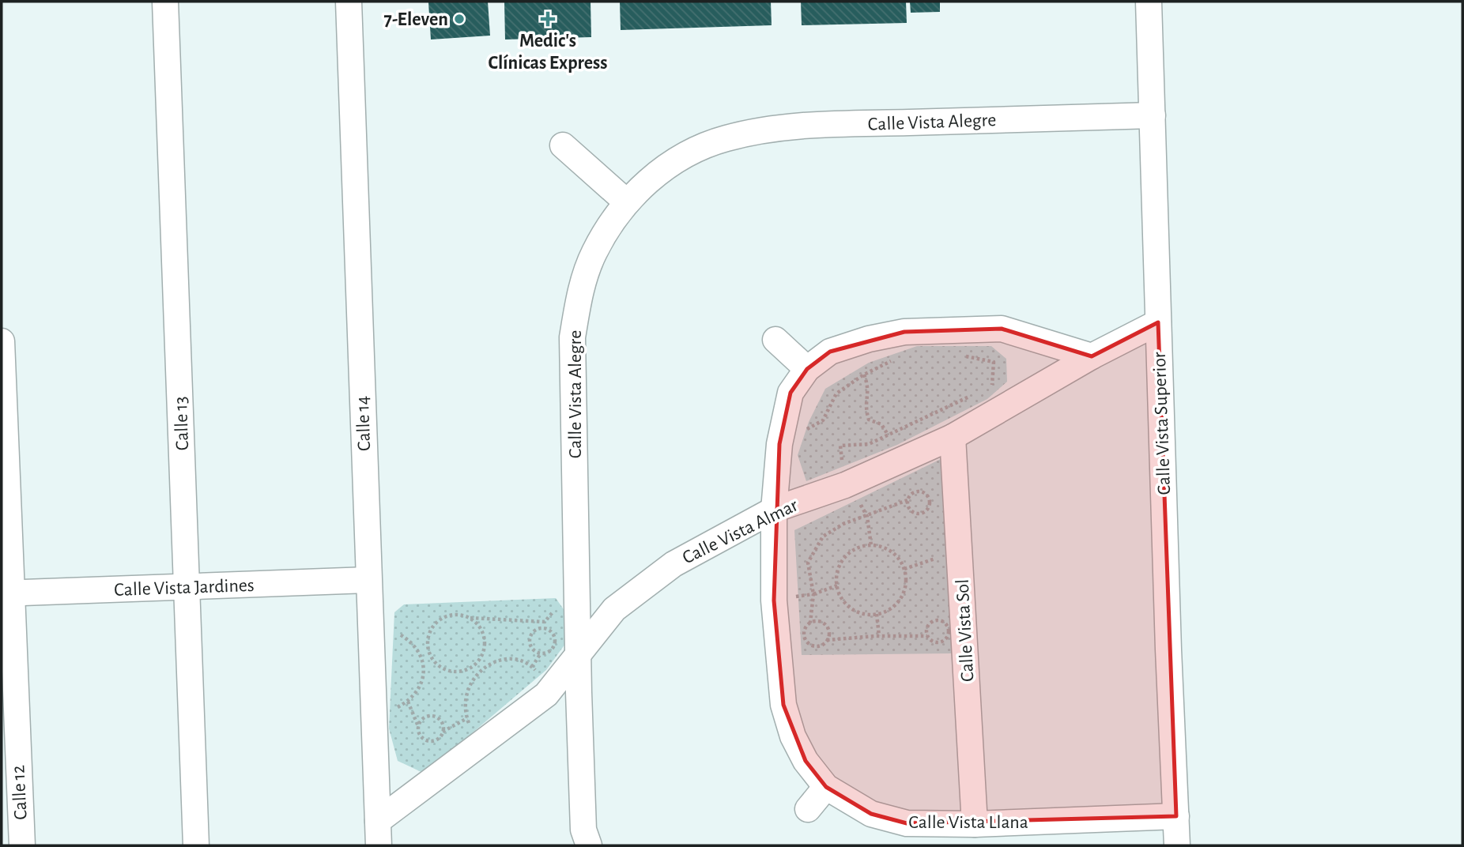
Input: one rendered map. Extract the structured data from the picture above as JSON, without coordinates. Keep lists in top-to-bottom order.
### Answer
{
  "streets": {
    "street": [
      "Calle Vista Alegre",
      "Calle 13",
      "Calle 14",
      "Calle Vista Superior",
      "Calle Vista Almar",
      "Calle Vista Jardines",
      "Calle Vista Sol",
      "Calle 12",
      "Calle Vista Llana"
    ]
  },
  "crossings": [
    ["Calle Vista Alegre", "Calle Vista Superior"],
    ["Calle Vista Alegre", "Calle Vista Almar"],
    ["Calle 13", "Calle Vista Jardines"],
    ["Calle 14", "Calle Vista Almar"],
    ["Calle 14", "Calle Vista Jardines"],
    ["Calle Vista Superior", "Calle Vista Almar"],
    ["Calle Vista Superior", "Calle Vista Llana"],
    ["Calle Vista Almar", "Calle Vista Sol"],
    ["Calle Vista Almar", "Calle Vista Llana"],
    ["Calle Vista Jardines", "Calle 12"],
    ["Calle Vista Sol", "Calle Vista Llana"]
  ],
  "places": {
    "other": ["7-Eleven"],
    "health": ["Medic's Clínicas Express"]
  }
}
